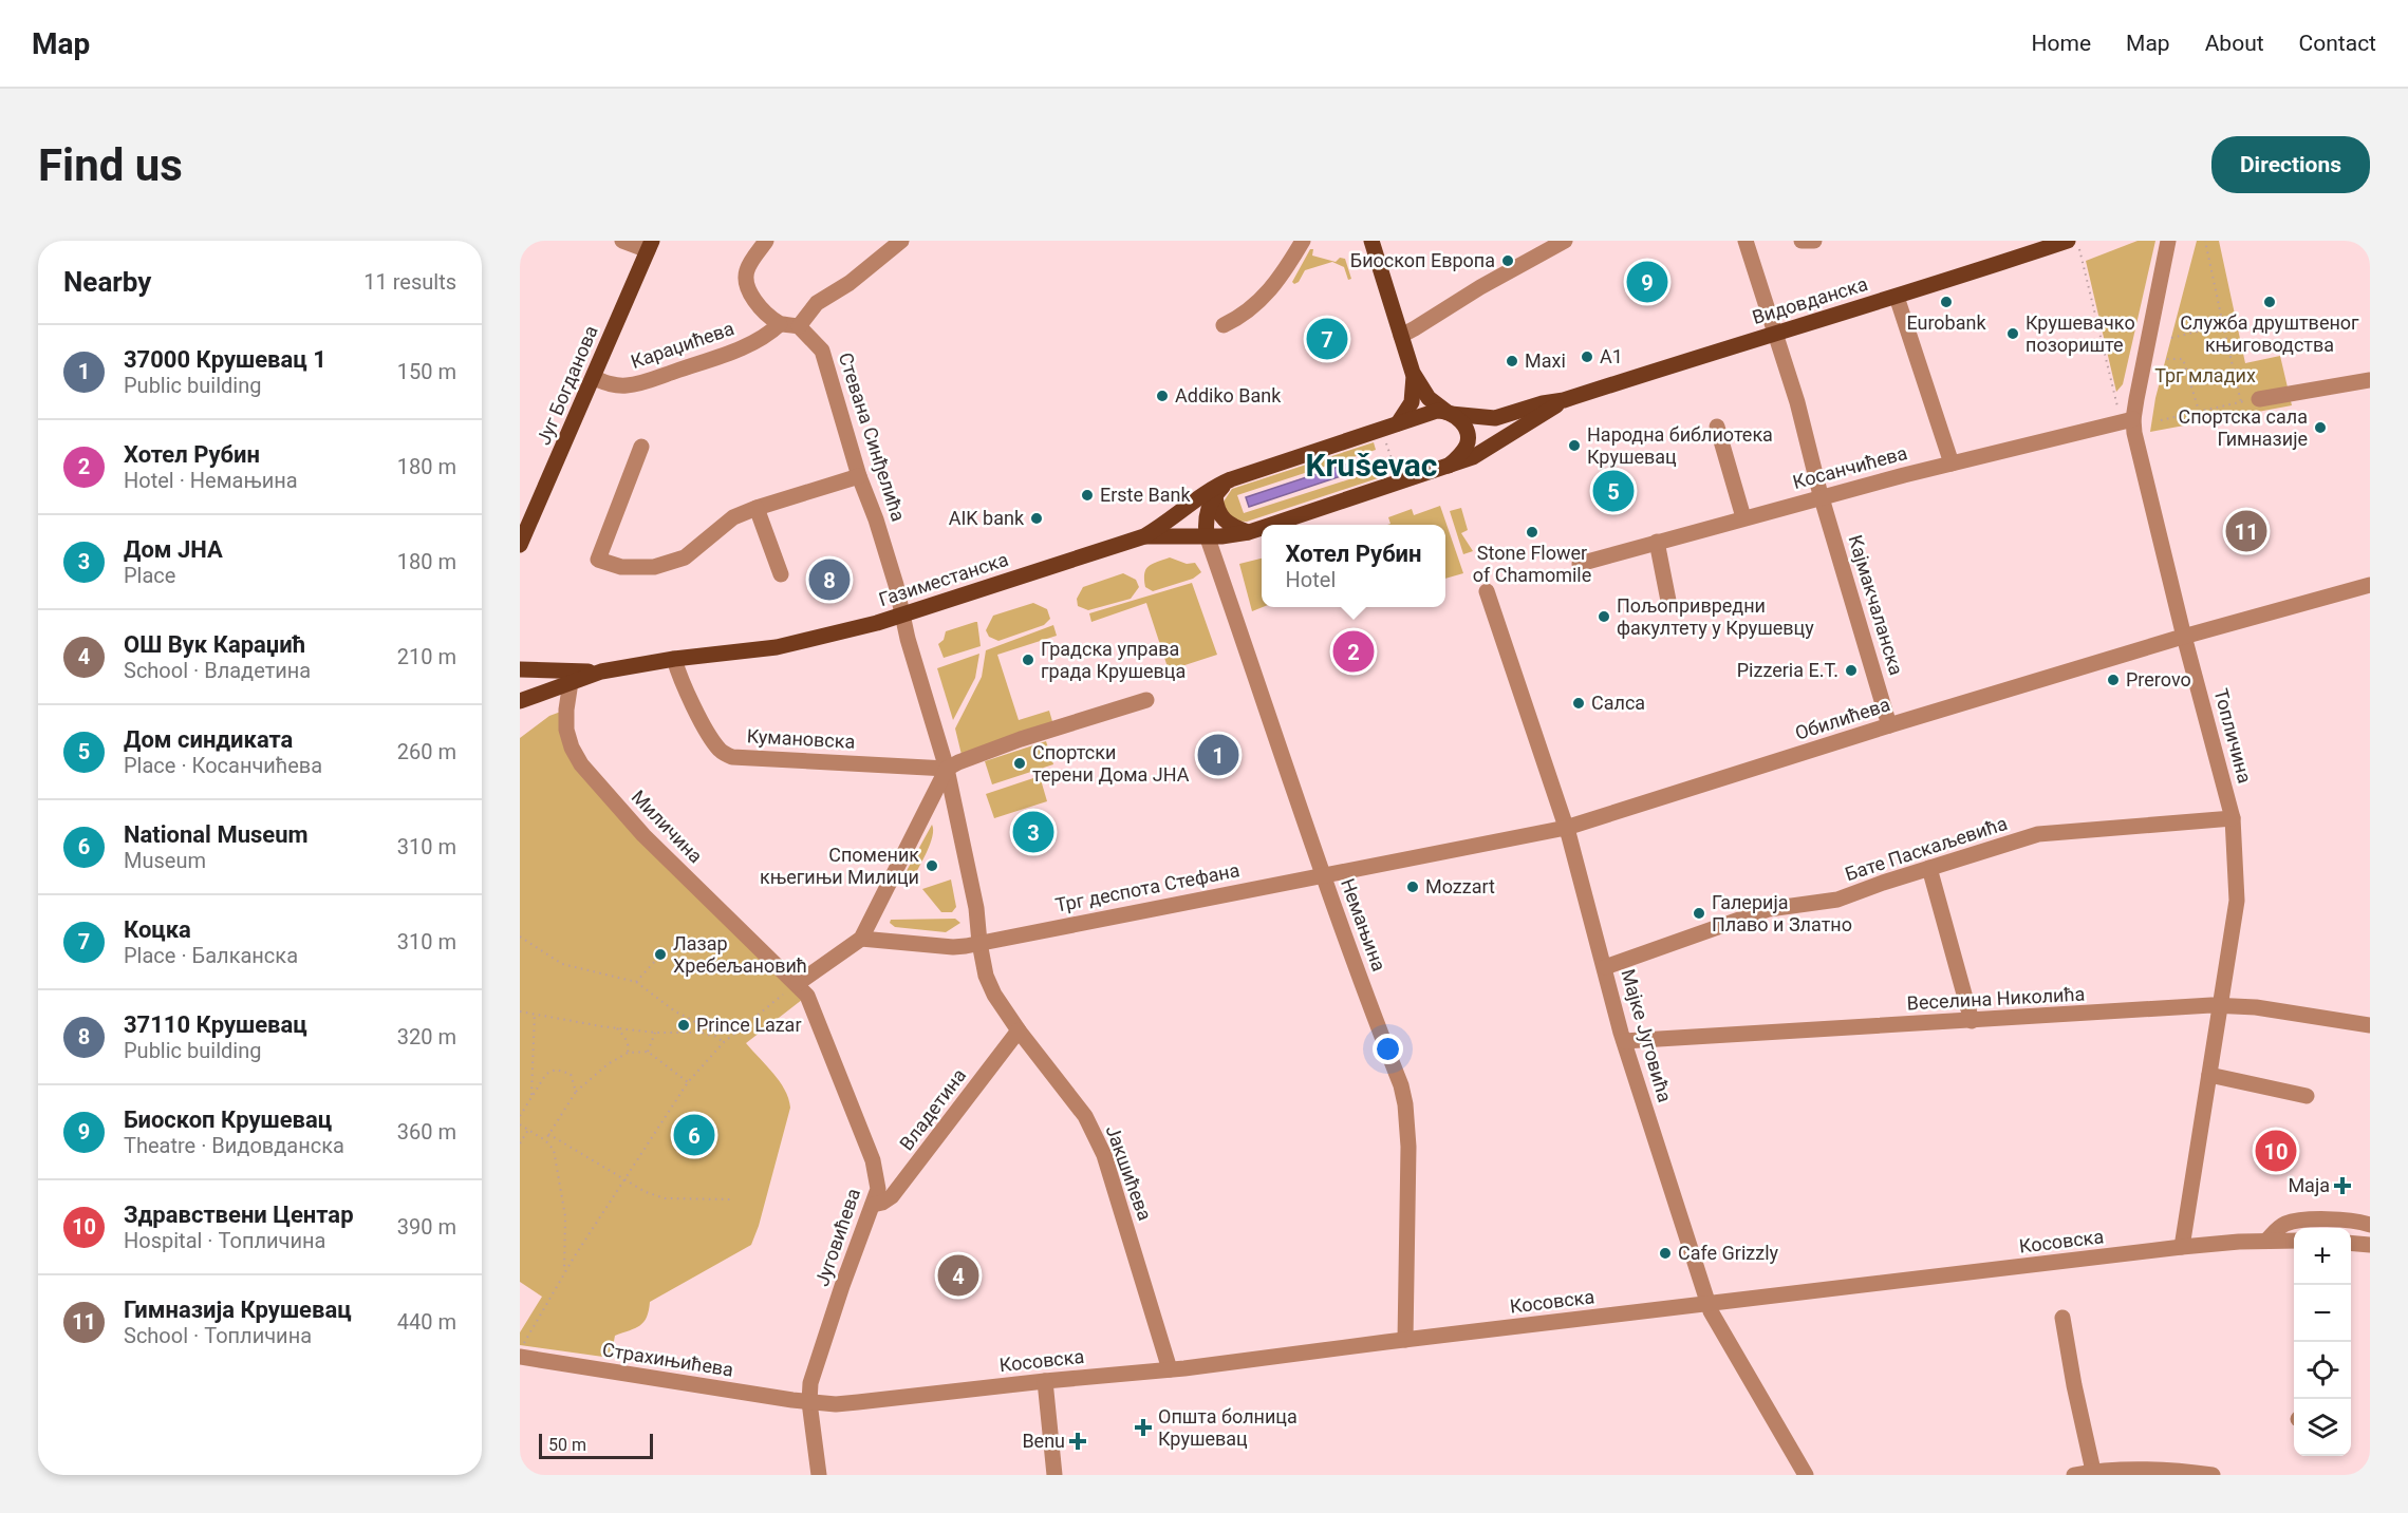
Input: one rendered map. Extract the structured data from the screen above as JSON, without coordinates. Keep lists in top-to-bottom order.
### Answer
{
  "streets": {
    "main road": ["Видовданска", "Југ Богданова", "Газиместанска"],
    "street": [
      "Караџићева",
      "Стевана Синђелића",
      "Косанчићева",
      "Кајмакчаланска",
      "Обилићева",
      "Топличина",
      "Кумановска",
      "Миличина",
      "Бате Паскаљевића",
      "Трг деспота Стефана",
      "Немањина",
      "Веселина Николића",
      "Мајке Југовића",
      "Владетина",
      "Јакшићева",
      "Југовићева",
      "Косовска",
      "Страхињићева"
    ]
  },
  "crossings": [
    ["Видовданска", "Газиместанска"],
    ["Видовданска", "Кајмакчаланска"],
    ["Видовданска", "Немањина"],
    ["Караџићева", "Југ Богданова"],
    ["Стевана Синђелића", "Газиместанска"],
    ["Косанчићева", "Кајмакчаланска"],
    ["Косанчићева", "Топличина"],
    ["Газиместанска", "Кумановска"],
    ["Газиместанска", "Миличина"],
    ["Кајмакчаланска", "Обилићева"],
    ["Обилићева", "Топличина"],
    ["Обилићева", "Трг деспота Стефана"],
    ["Обилићева", "Немањина"],
    ["Обилићева", "Мајке Југовића"],
    ["Топличина", "Бате Паскаљевића"],
    ["Топличина", "Веселина Николића"],
    ["Топличина", "Косовска"],
    ["Миличина", "Југовићева"],
    ["Бате Паскаљевића", "Мајке Југовића"],
    ["Трг деспота Стефана", "Немањина"],
    ["Трг деспота Стефана", "Јакшићева"],
    ["Немањина", "Косовска"],
    ["Веселина Николића", "Мајке Југовића"],
    ["Мајке Југовића", "Косовска"],
    ["Владетина", "Јакшићева"],
    ["Владетина", "Југовићева"],
    ["Јакшићева", "Косовска"],
    ["Југовићева", "Косовска"],
    ["Југовићева", "Страхињићева"],
    ["Косовска", "Страхињићева"]
  ],
  "districts": ["Kruševac"],
  "parks": ["Трг младих"],
  "places": {
    "other": [
      "Биоскоп Европа",
      "Eurobank",
      "Служба друштвеног књиговодства",
      "Крушевачко позориште",
      "A1",
      "Maxi",
      "Addiko Bank",
      "Спортска сала Гимназије",
      "Народна библиотека Крушевац",
      "Erste Bank",
      "AIK bank",
      "Stone Flower of Chamomile",
      "Пољопривредни факултету у Крушевцу",
      "Градска управа града Крушевца",
      "Pizzeria E.T.",
      "Prerovo",
      "Салса",
      "Спортски терени Дома ЈНА",
      "Споменик књегињи Милици",
      "Mozzart",
      "Галерија Плаво и Златно",
      "Лазар Хребељановић",
      "Prince Lazar",
      "Cafe Grizzly"
    ],
    "health": ["Маја", "Општа болница Крушевац", "Benu"]
  },
  "scale_bar": "50 m",
  "page": {
    "header": "Map",
    "nav": [
      "Home",
      "Map",
      "About",
      "Contact"
    ],
    "buttons": "Directions",
    "title": "Find us",
    "heading": ["Nearby", "11 results"],
    "pins": [
      "9",
      "7",
      "5",
      "11",
      "8",
      "2",
      "1",
      "3",
      "6",
      "10",
      "4"
    ],
    "list": [
      {
        "mark": "1",
        "name": "37000 Крушевац 1",
        "note": "Public building",
        "value": "150 m"
      },
      {
        "mark": "2",
        "name": "Хотел Рубин",
        "note": "Hotel · Немањина",
        "value": "180 m"
      },
      {
        "mark": "3",
        "name": "Дом ЈНА",
        "note": "Place",
        "value": "180 m"
      },
      {
        "mark": "4",
        "name": "ОШ Вук Караџић",
        "note": "School · Владетина",
        "value": "210 m"
      },
      {
        "mark": "5",
        "name": "Дом синдиката",
        "note": "Place · Косанчићева",
        "value": "260 m"
      },
      {
        "mark": "6",
        "name": "National Museum",
        "note": "Museum",
        "value": "310 m"
      },
      {
        "mark": "7",
        "name": "Коцка",
        "note": "Place · Балканска",
        "value": "310 m"
      },
      {
        "mark": "8",
        "name": "37110 Крушевац",
        "note": "Public building",
        "value": "320 m"
      },
      {
        "mark": "9",
        "name": "Биоскоп Крушевац",
        "note": "Theatre · Видовданска",
        "value": "360 m"
      },
      {
        "mark": "10",
        "name": "Здравствени Центар",
        "note": "Hospital · Топличина",
        "value": "390 m"
      },
      {
        "mark": "11",
        "name": "Гимназија Крушевац",
        "note": "School · Топличина",
        "value": "440 m"
      }
    ],
    "popup": ["Хотел Рубин", "Hotel"],
    "map_buttons": ["+", "−"],
    "scale": "50 m"
  }
}
